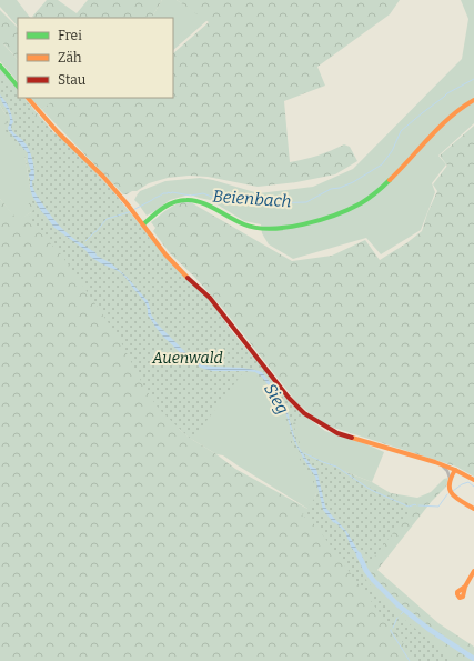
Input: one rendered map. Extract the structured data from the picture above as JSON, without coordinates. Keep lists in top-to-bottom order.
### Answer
{
  "water": ["Beienbach", "Sieg"],
  "parks": ["Auenwald"],
  "legend": ["Frei", "Zäh", "Stau"]
}
